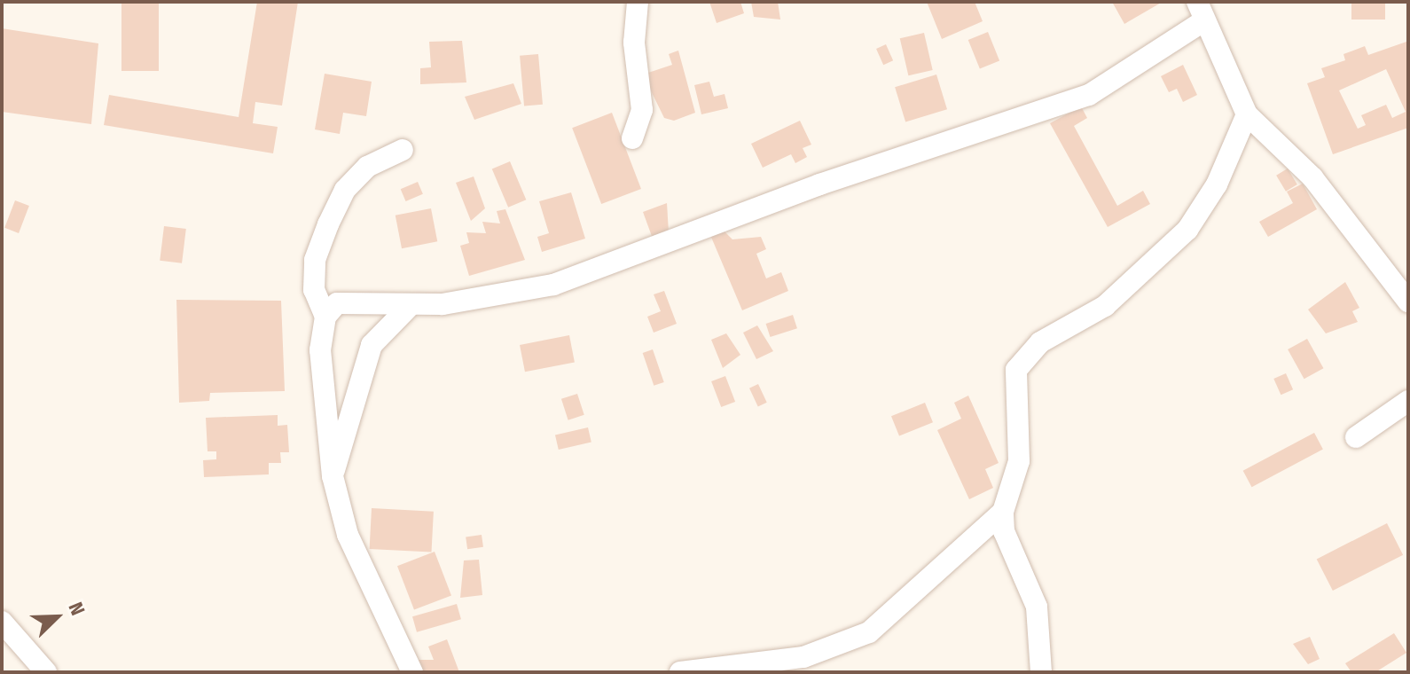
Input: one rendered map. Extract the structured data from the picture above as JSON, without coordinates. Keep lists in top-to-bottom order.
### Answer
{
  "north": "top right"
}
